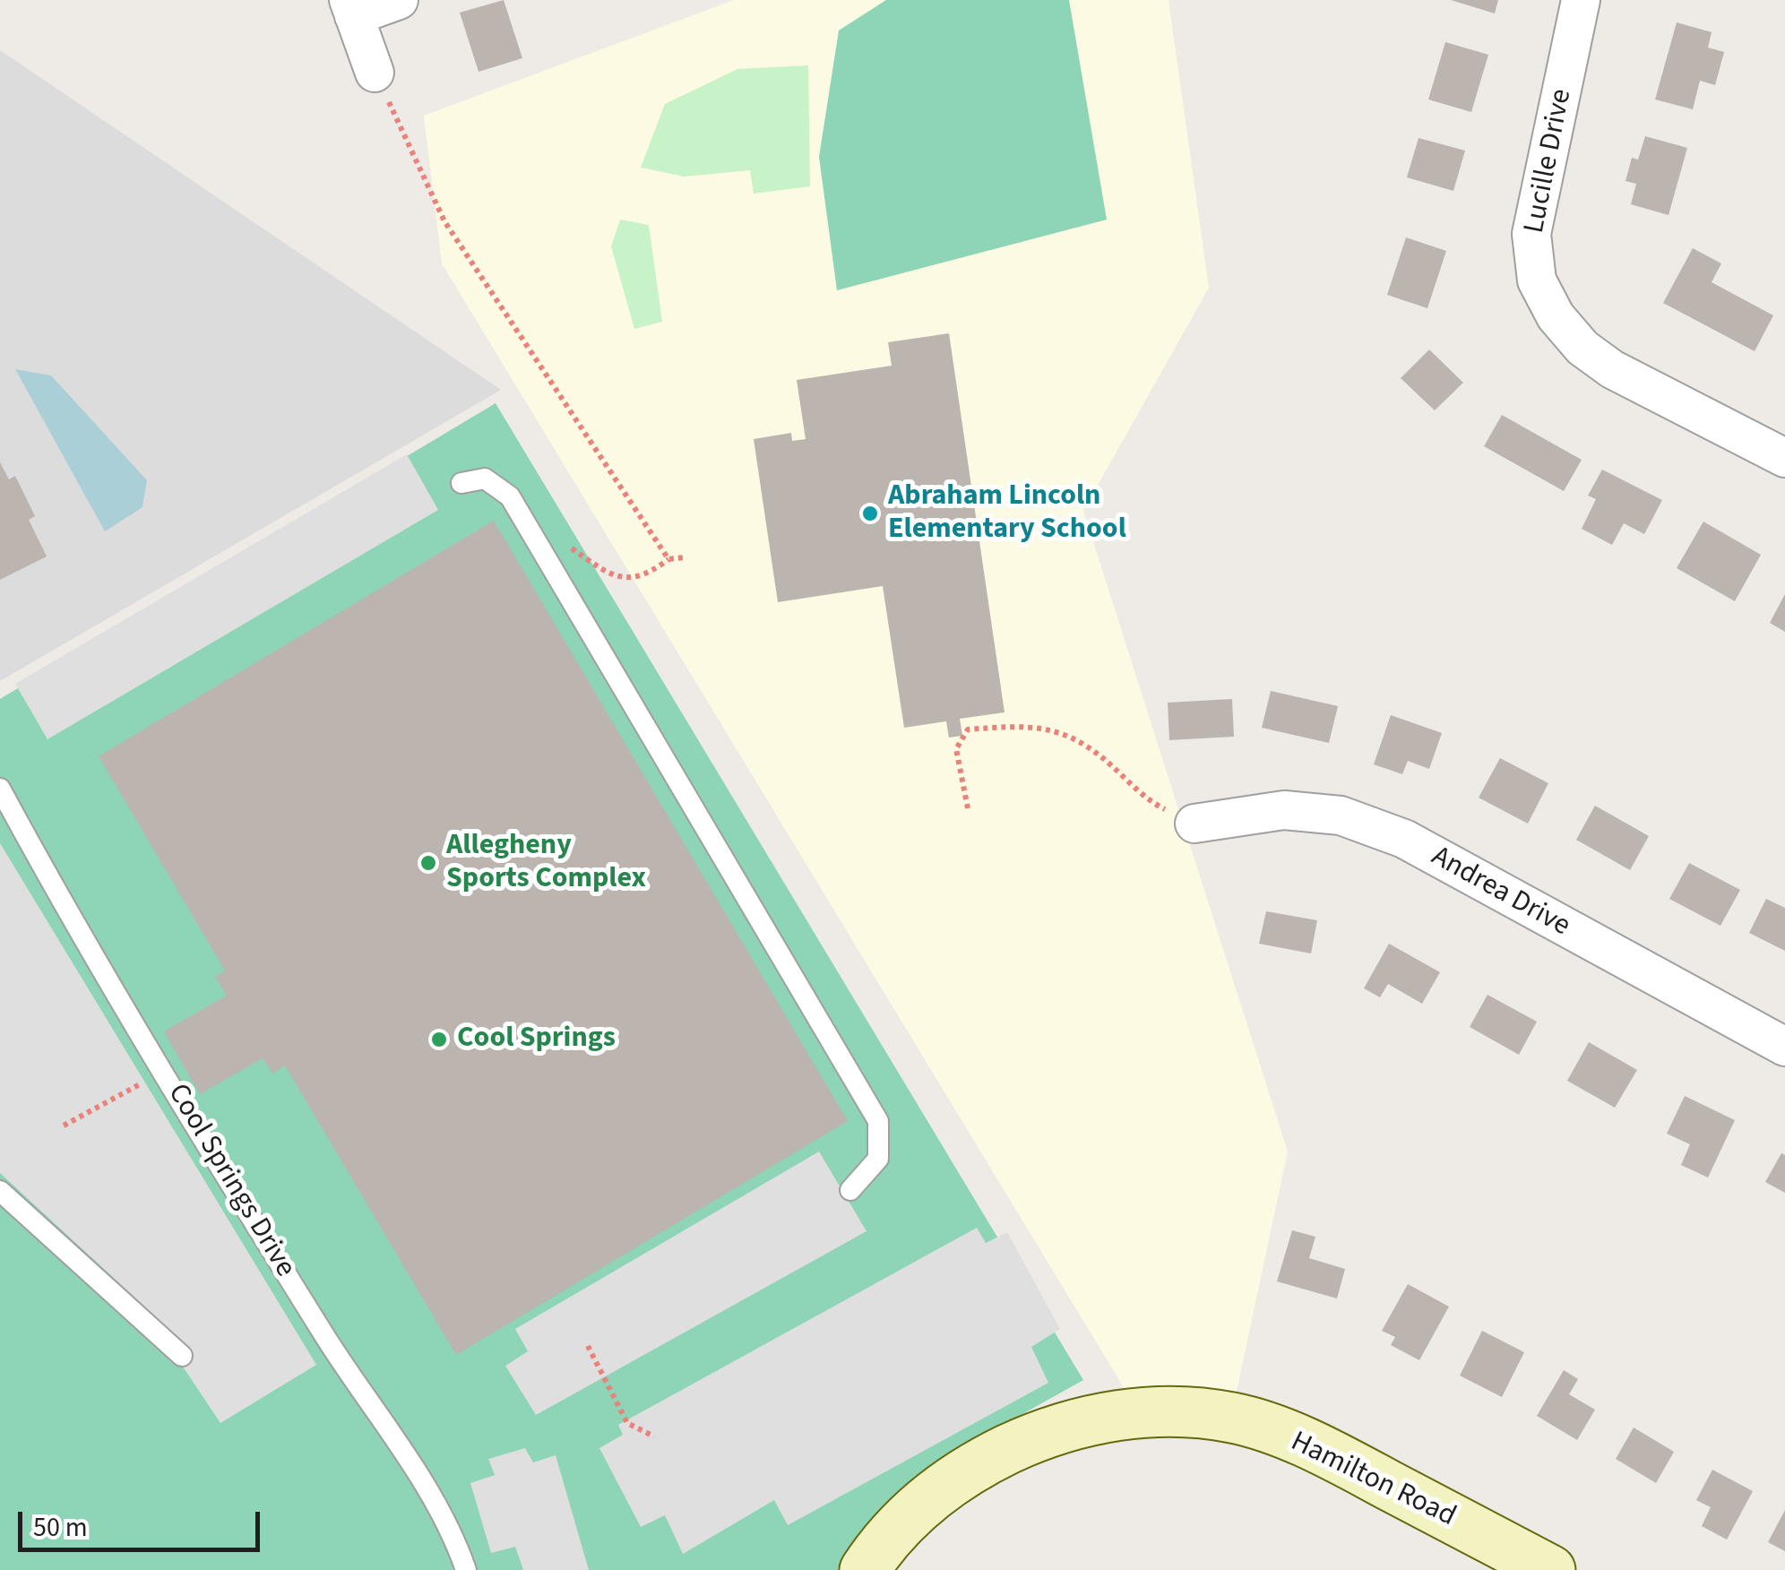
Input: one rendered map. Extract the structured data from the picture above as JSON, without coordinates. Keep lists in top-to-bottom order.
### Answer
{
  "streets": {
    "street": ["Lucille Drive", "Andrea Drive", "Hamilton Road"],
    "lane": ["Cool Springs Drive"]
  },
  "places": ["Abraham Lincoln Elementary School", "Allegheny Sports Complex", "Cool Springs"],
  "scale_bar": "50 m"
}
